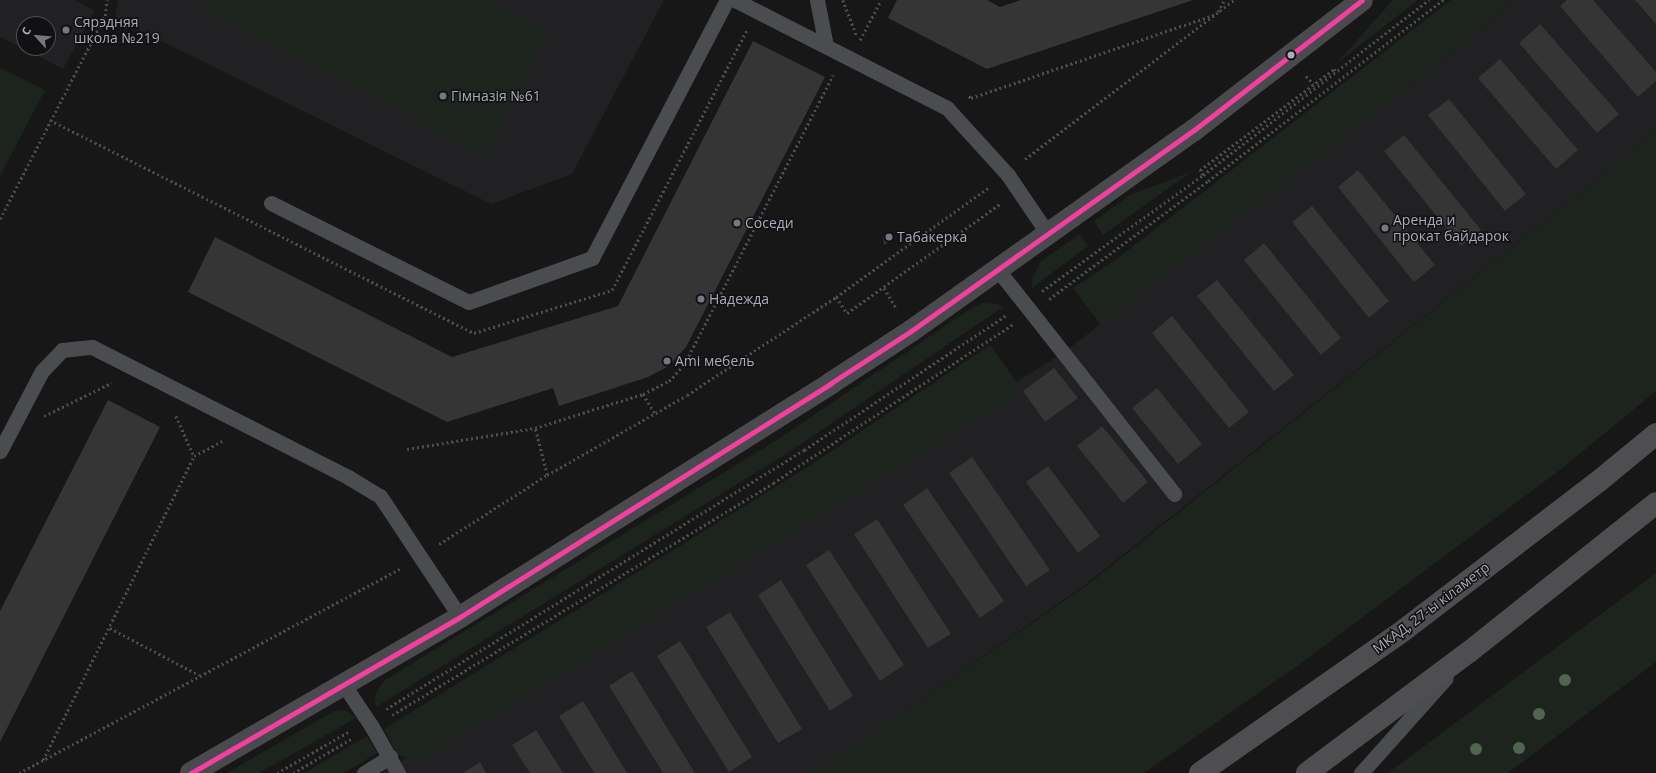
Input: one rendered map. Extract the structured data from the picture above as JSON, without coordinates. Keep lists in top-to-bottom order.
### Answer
{
  "streets": {
    "highway": ["МКАД, 27-ы кіламетр"]
  },
  "places": [
    "Сярэдняя школа №219",
    "Гімназія №61",
    "Соседи",
    "Аренда и прокат байдарок",
    "Табакерка",
    "Надежда",
    "Ami мебель"
  ],
  "north": "top left"
}
